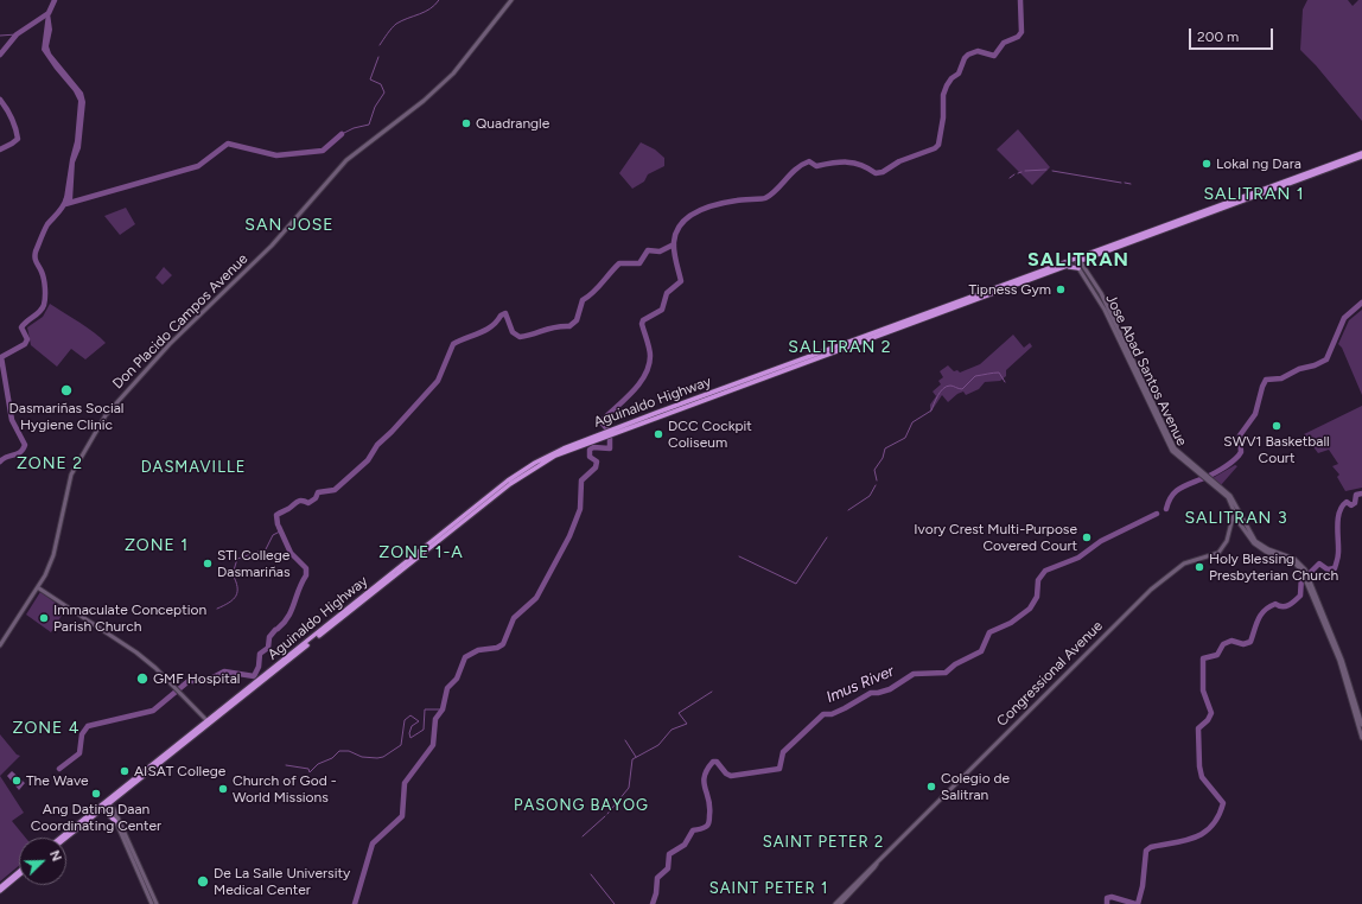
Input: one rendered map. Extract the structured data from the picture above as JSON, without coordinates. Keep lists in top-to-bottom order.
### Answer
{
  "streets": {
    "highway": ["Aguinaldo Highway"],
    "main road": ["Don Placido Campos Avenue", "Jose Abad Santos Avenue", "Congressional Avenue"]
  },
  "crossings": [
    ["Jose Abad Santos Avenue", "Aguinaldo Highway"],
    ["Jose Abad Santos Avenue", "Congressional Avenue"]
  ],
  "districts": [
    "SALITRAN 1",
    "SAN JOSE",
    "SALITRAN",
    "SALITRAN 2",
    "ZONE 2",
    "DASMAVILLE",
    "SALITRAN 3",
    "ZONE 1",
    "ZONE 1-A",
    "ZONE 4",
    "PASONG BAYOG",
    "SAINT PETER 2",
    "SAINT PETER 1"
  ],
  "water": ["Imus River"],
  "places": [
    "Quadrangle",
    "Lokal ng Dara",
    "Tipness Gym",
    "Dasmariñas Social Hygiene Clinic",
    "SWV1 Basketball Court",
    "DCC Cockpit Coliseum",
    "Ivory Crest Multi-Purpose Covered Court",
    "STI College Dasmariñas",
    "Holy Blessing Presbyterian Church",
    "Immaculate Conception Parish Church",
    "GMF Hospital",
    "AISAT College",
    "The Wave",
    "Colegio de Salitran",
    "Church of God - World Missions",
    "Ang Dating Daan Coordinating Center",
    "De La Salle University Medical Center"
  ],
  "scale_bar": "200 m",
  "north": "top right"
}
